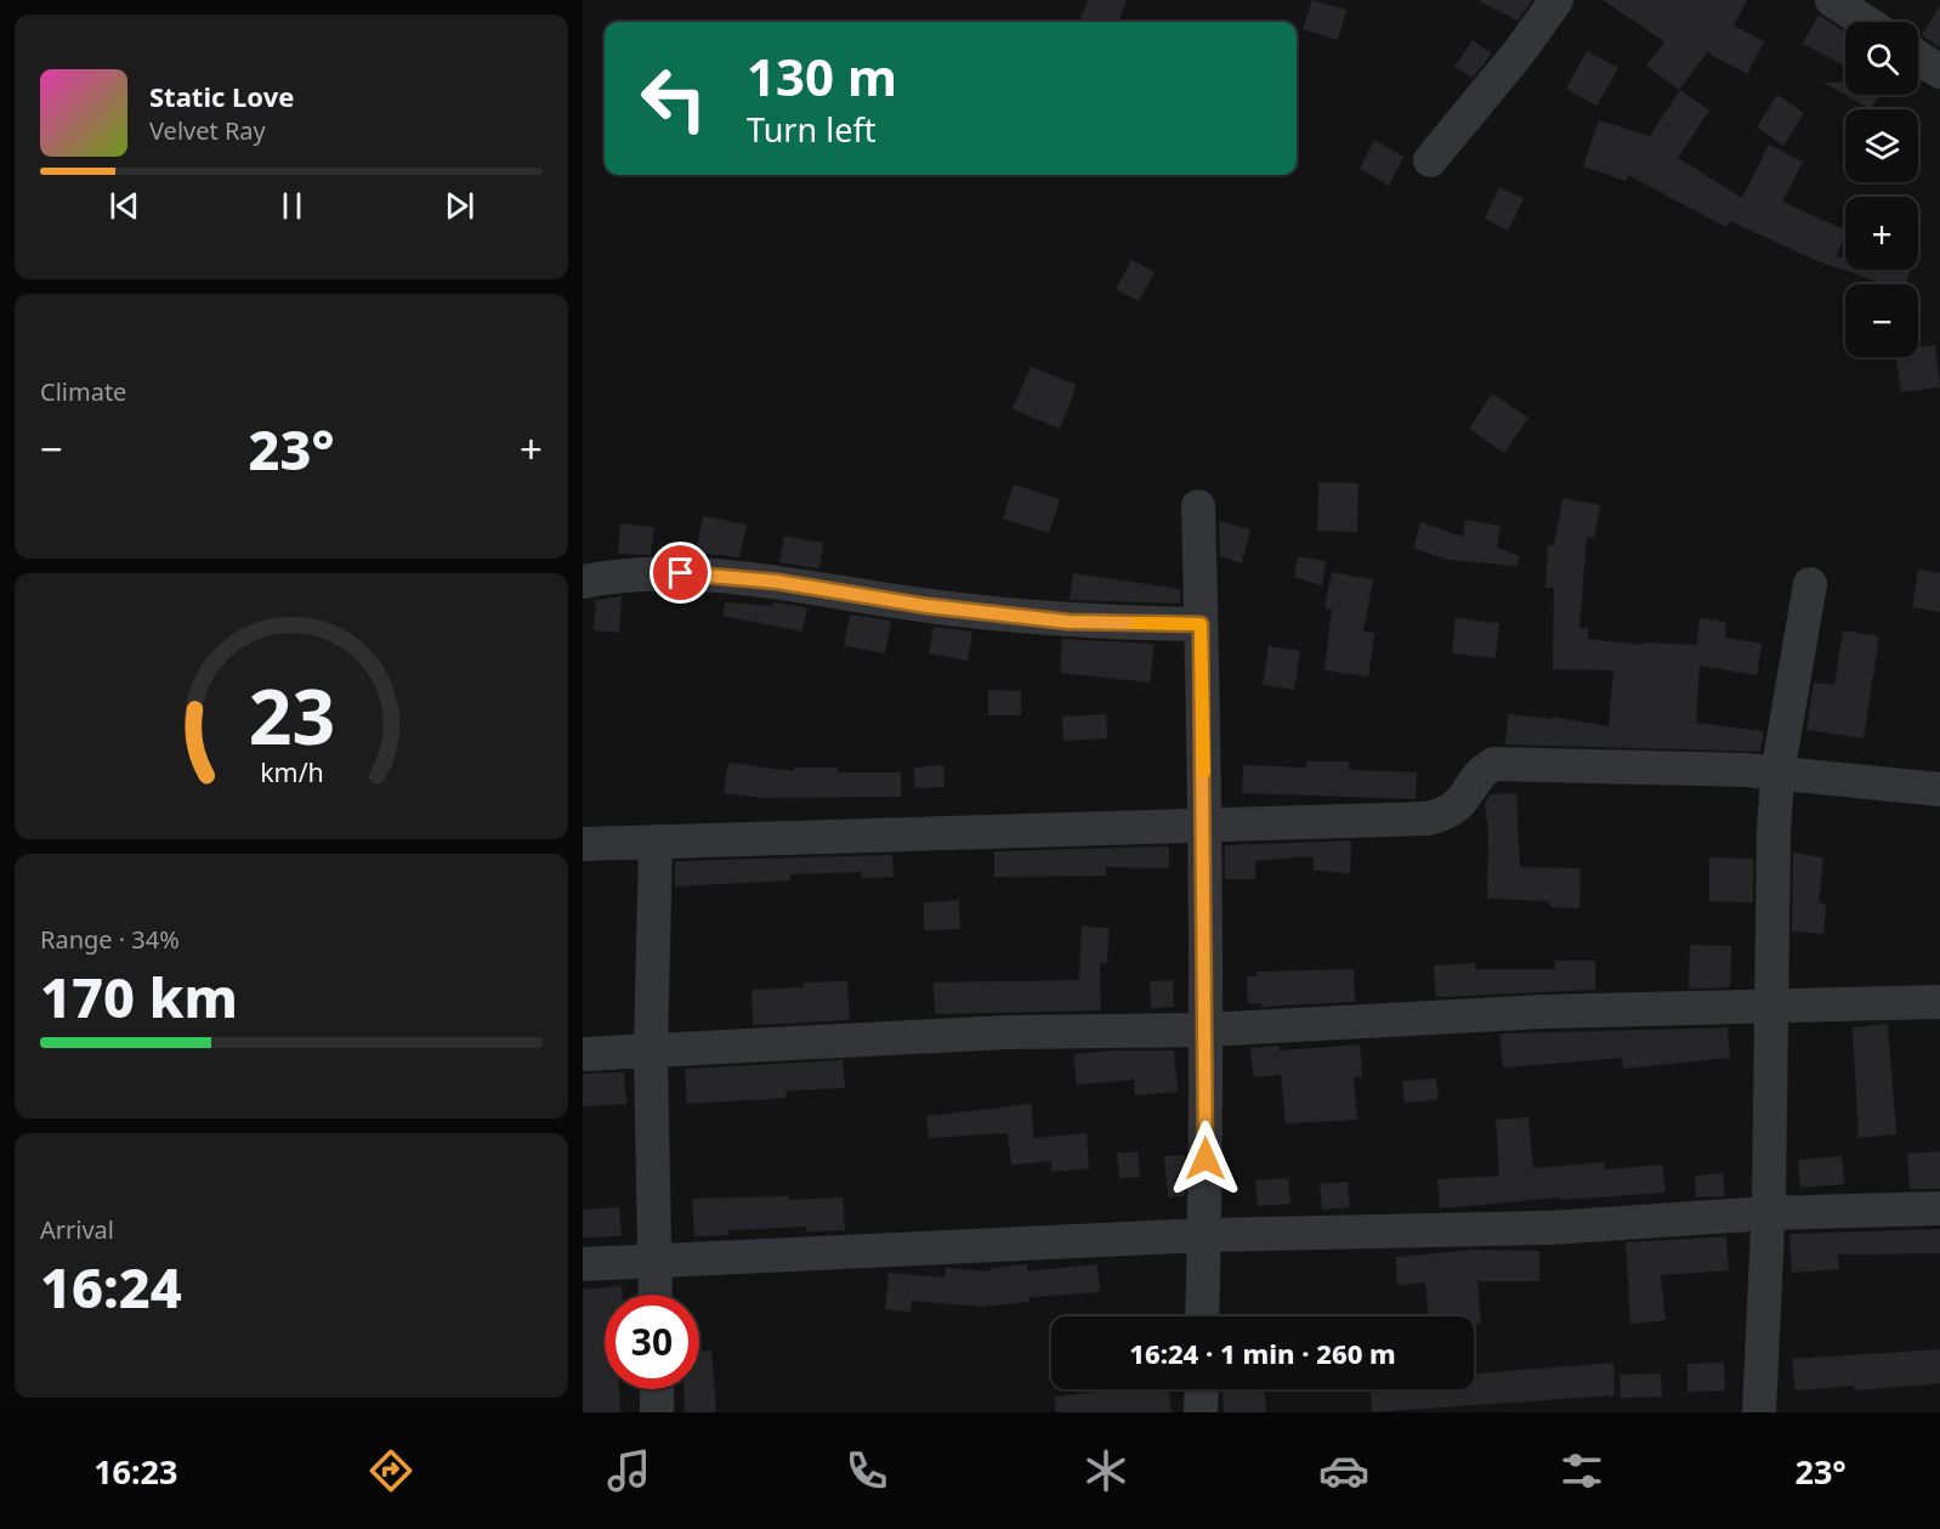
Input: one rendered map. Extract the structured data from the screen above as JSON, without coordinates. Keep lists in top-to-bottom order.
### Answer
{
  "page": {
    "map_buttons": ["+", "−"],
    "turn": ["130 m", "Turn left"],
    "song": ["Static Love", "Velvet Ray"],
    "tile": [
      "Climate",
      ["Range · 34%", "170 km"],
      ["Arrival", "16:24"]
    ],
    "heat": ["−", "23°", "+"],
    "limit": "30",
    "trip": "16:24 · 1 min · 260 m",
    "tabs": ["16:23", "23°"],
    "gauge": ["23", "km/h"]
  }
}
